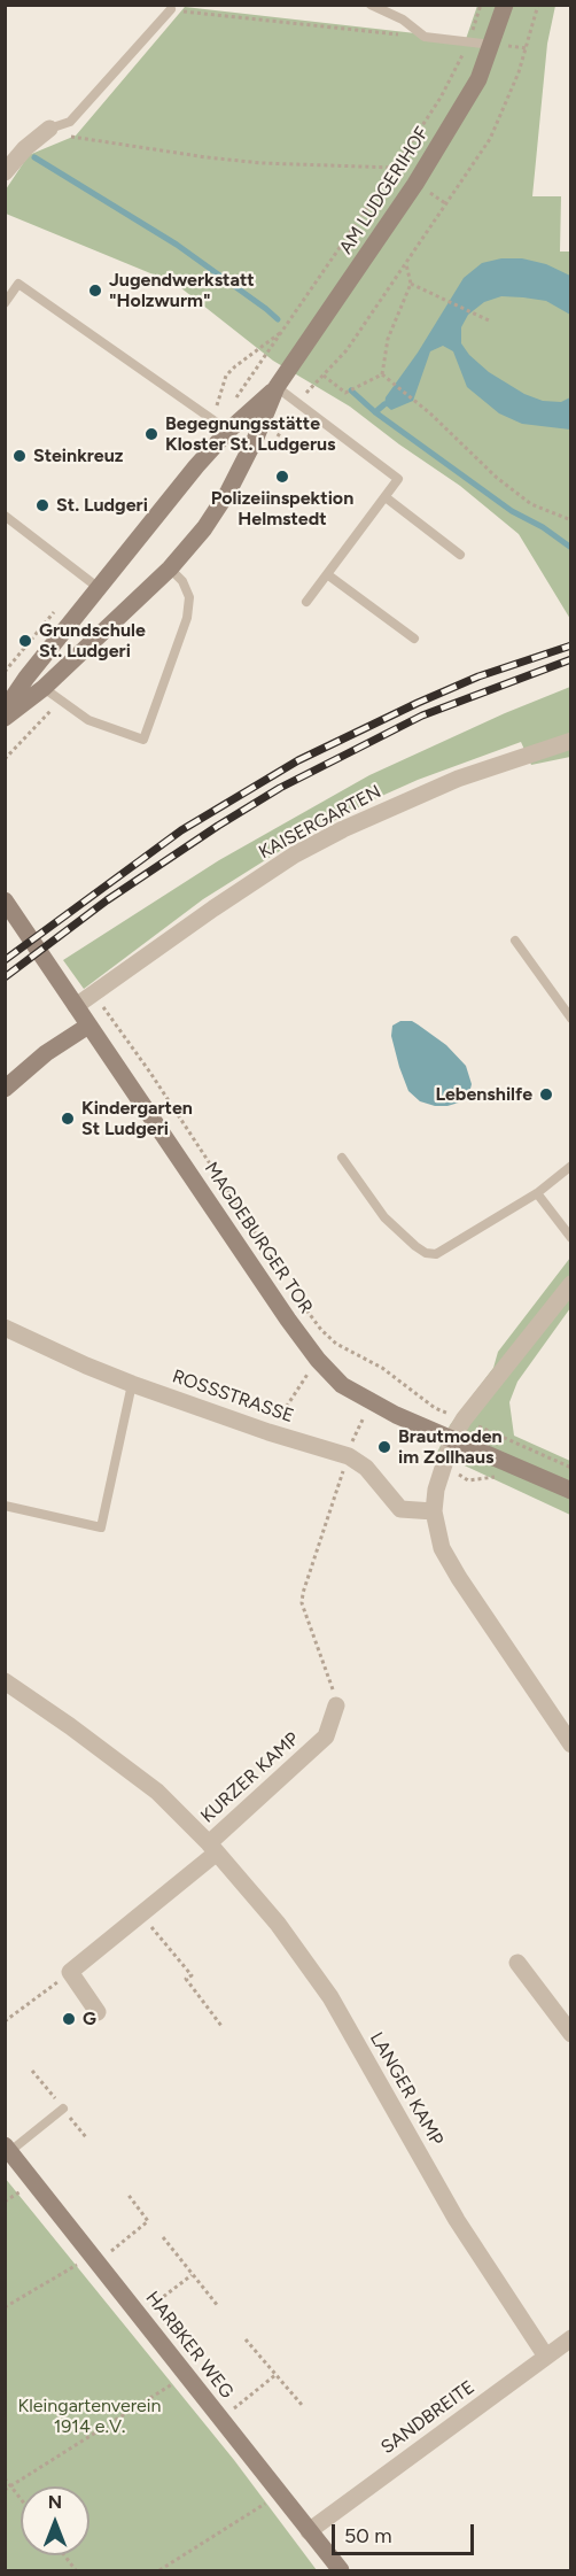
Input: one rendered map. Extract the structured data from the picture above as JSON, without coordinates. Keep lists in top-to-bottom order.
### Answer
{
  "streets": {
    "main road": ["AM LUDGERIHOF", "MAGDEBURGER TOR", "HARBKER WEG"],
    "street": [
      "KAISERGARTEN",
      "ROSSSTRASSE",
      "KURZER KAMP",
      "LANGER KAMP",
      "SANDBREITE"
    ]
  },
  "crossings": [
    ["KAISERGARTEN", "MAGDEBURGER TOR"],
    ["KURZER KAMP", "LANGER KAMP"],
    ["LANGER KAMP", "SANDBREITE"],
    ["HARBKER WEG", "SANDBREITE"]
  ],
  "parks": ["Kleingartenverein 1914 e.V."],
  "places": [
    "Jugendwerkstatt \"Holzwurm\"",
    "Begegnungsstätte Kloster St. Ludgerus",
    "Steinkreuz",
    "Polizeiinspektion Helmstedt",
    "St. Ludgeri",
    "Grundschule St. Ludgeri",
    "Lebenshilfe",
    "Kindergarten St Ludgeri",
    "Brautmoden im Zollhaus",
    "G"
  ],
  "scale_bar": "50 m",
  "north": "top"
}
